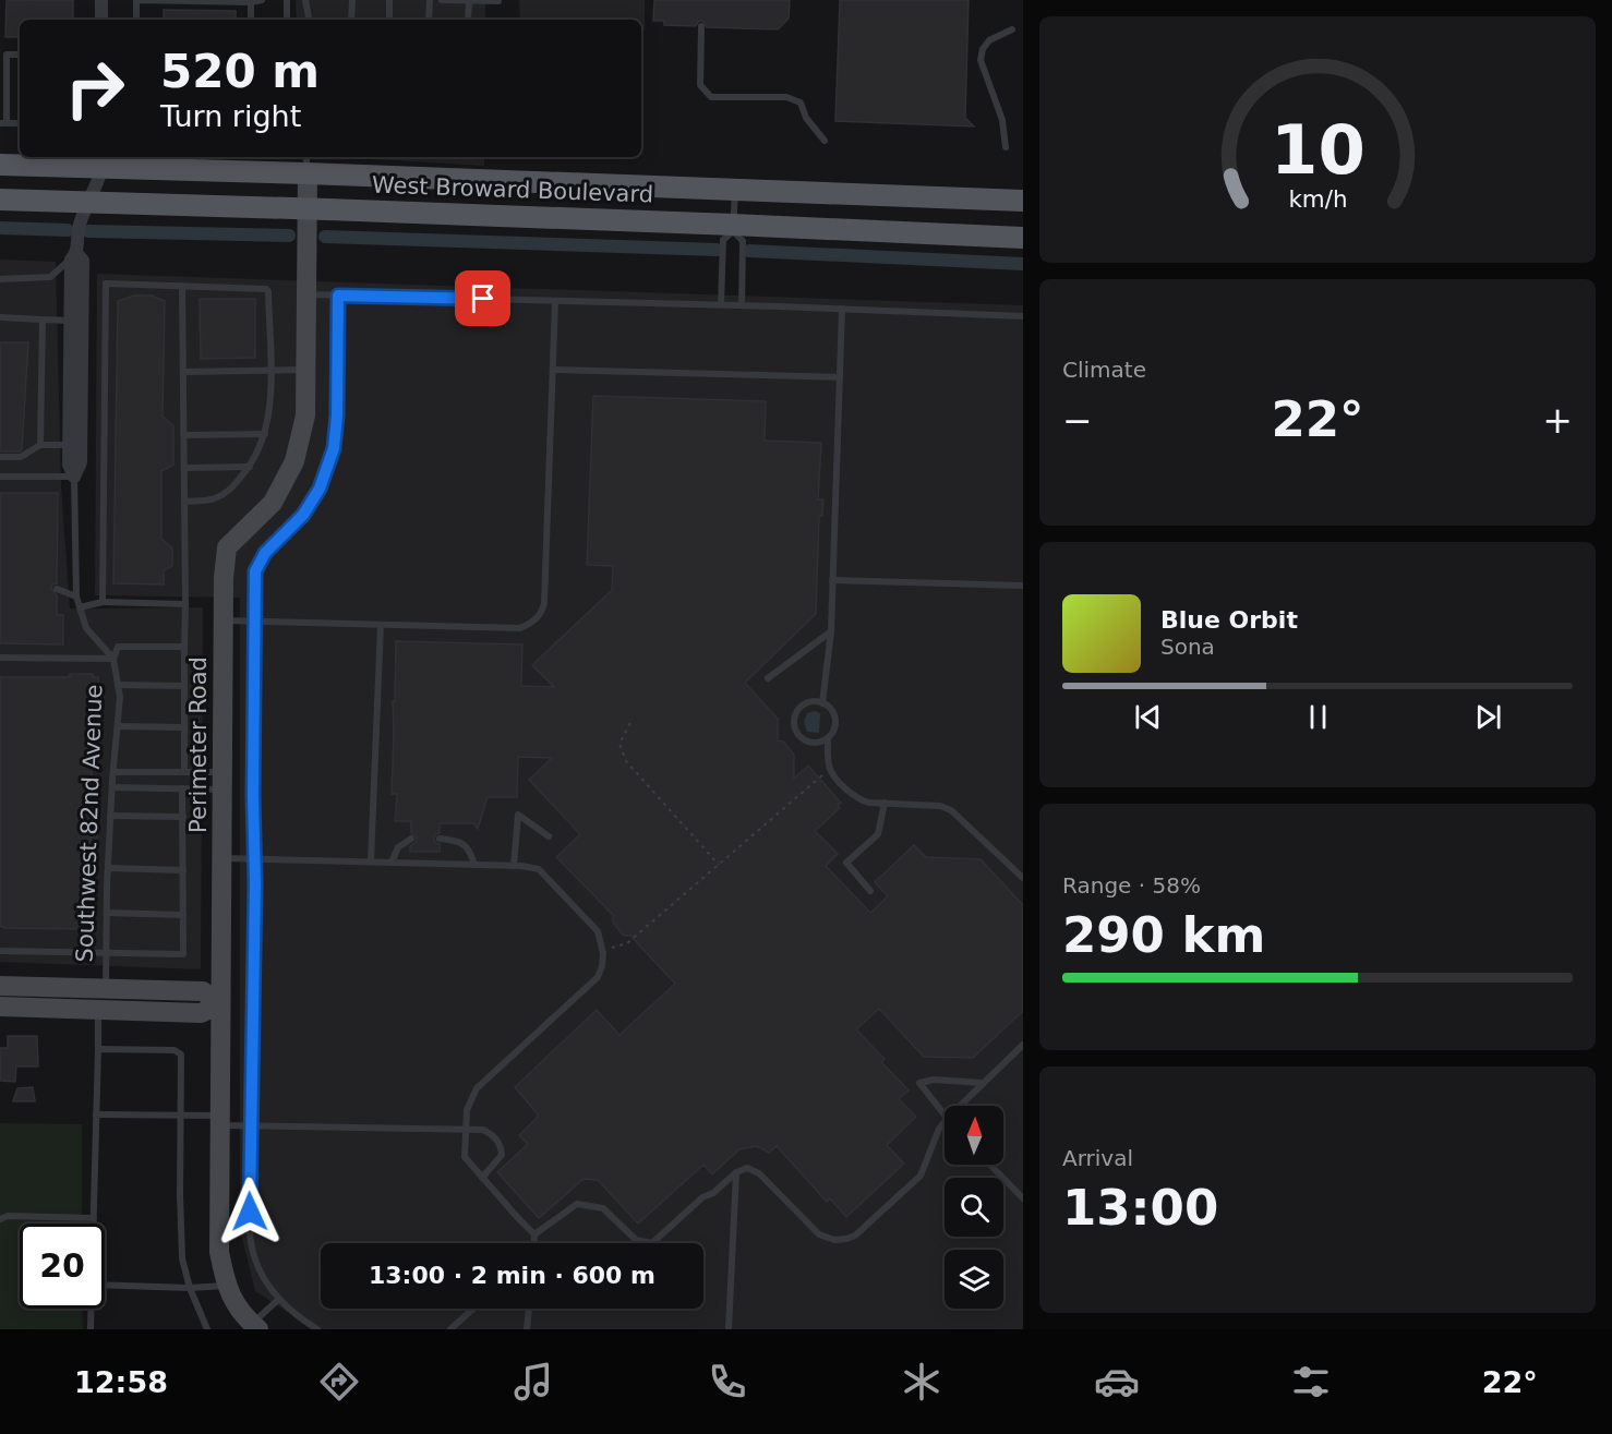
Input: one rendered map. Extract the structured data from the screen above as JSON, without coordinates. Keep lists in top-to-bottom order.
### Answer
{
  "streets": {
    "main road": ["West Broward Boulevard"],
    "street": ["Perimeter Road", "Southwest 82nd Avenue"]
  },
  "crossings": [
    ["West Broward Boulevard", "Perimeter Road"],
    ["West Broward Boulevard", "Southwest 82nd Avenue"]
  ],
  "north": "top",
  "page": {
    "turn": ["520 m", "Turn right"],
    "tile": [
      "Climate",
      ["Range · 58%", "290 km"],
      ["Arrival", "13:00"]
    ],
    "heat": ["−", "22°", "+"],
    "song": ["Blue Orbit", "Sona"],
    "limit": "20",
    "trip": "13:00 · 2 min · 600 m",
    "tabs": ["12:58", "22°"],
    "gauge": ["10", "km/h"]
  }
}
